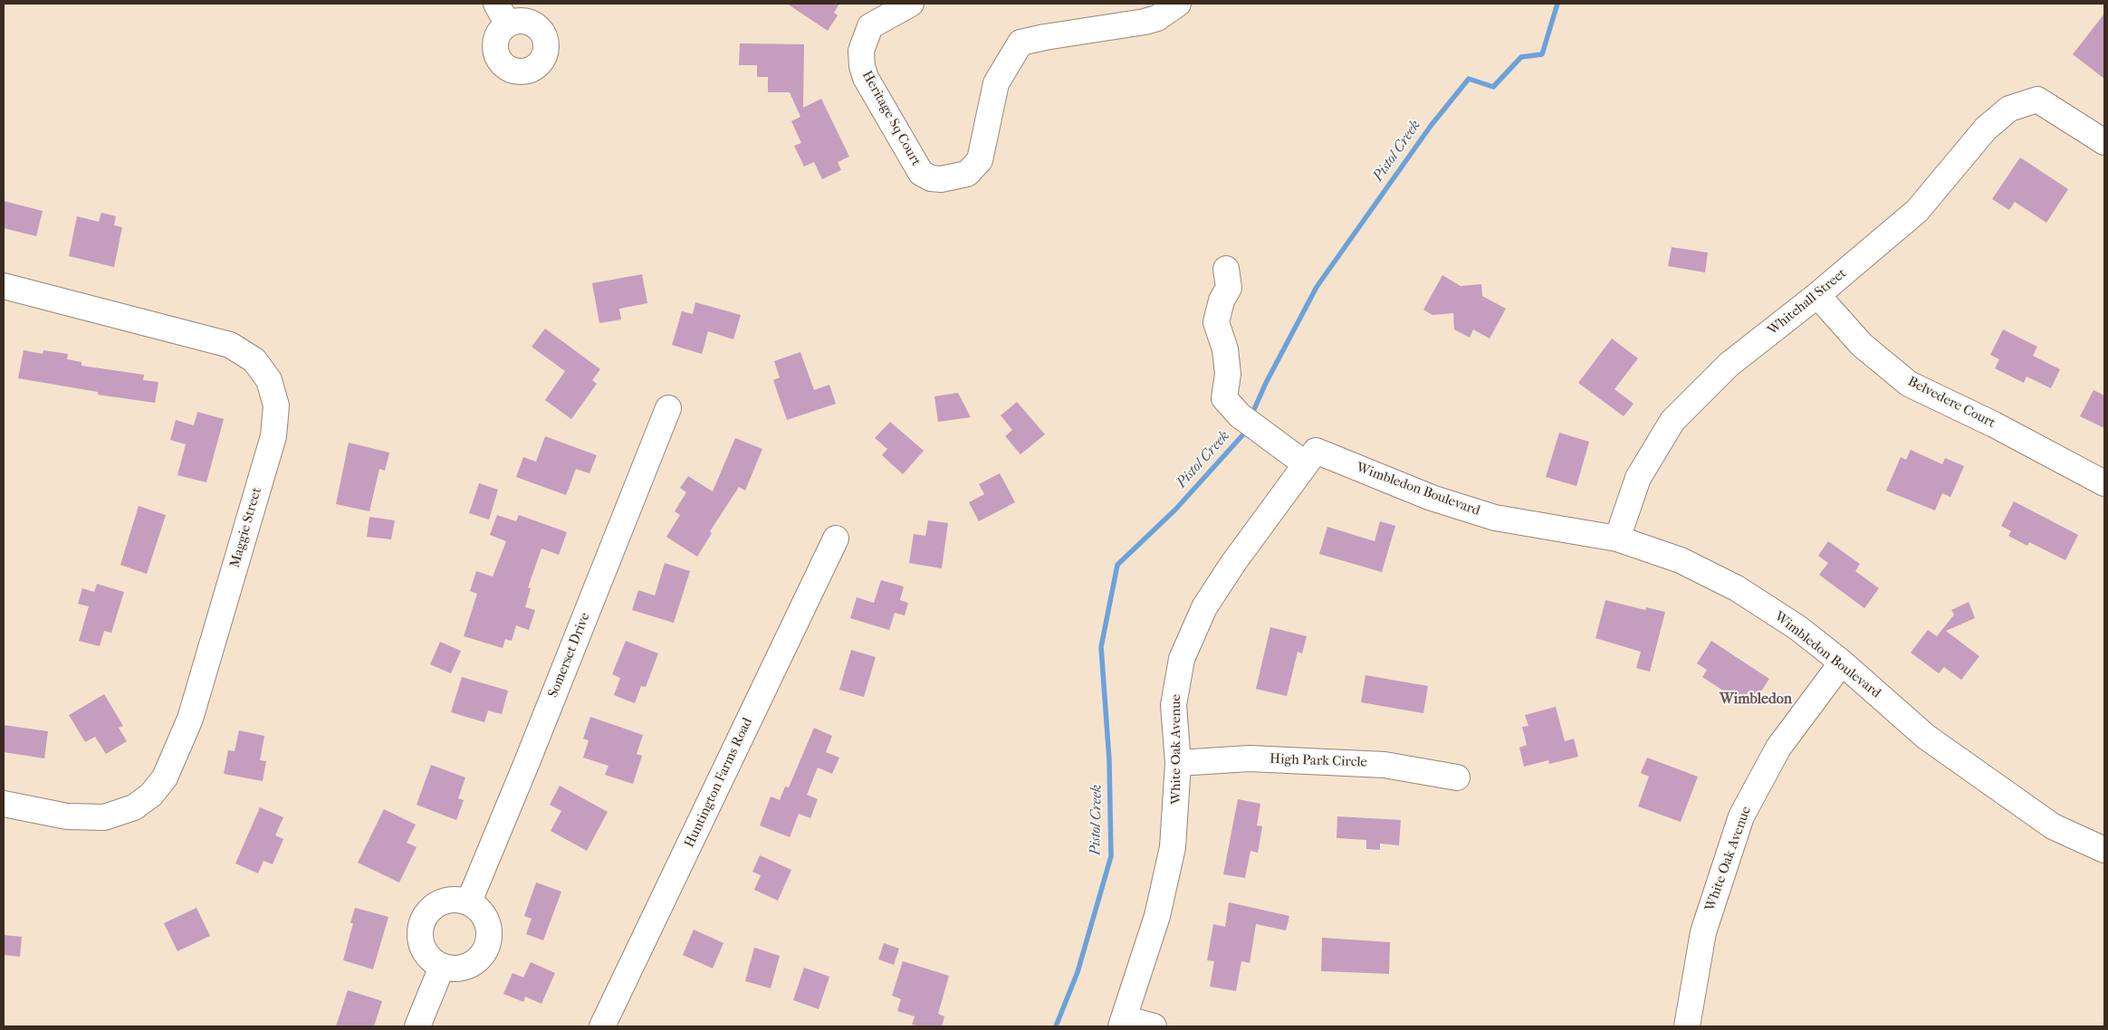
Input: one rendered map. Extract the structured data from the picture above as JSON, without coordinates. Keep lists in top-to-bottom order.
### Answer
{
  "streets": {
    "street": [
      "Heritage Sq Court",
      "Whitehall Street",
      "Belvedere Court",
      "Wimbledon Boulevard",
      "Maggie Street",
      "Somerset Drive",
      "White Oak Avenue",
      "High Park Circle",
      "Huntington Farms Road"
    ]
  },
  "crossings": [
    ["Whitehall Street", "Belvedere Court"],
    ["Whitehall Street", "Wimbledon Boulevard"],
    ["Wimbledon Boulevard", "White Oak Avenue"],
    ["White Oak Avenue", "High Park Circle"]
  ],
  "districts": ["Wimbledon"],
  "water": ["Pistol Creek"]
}
